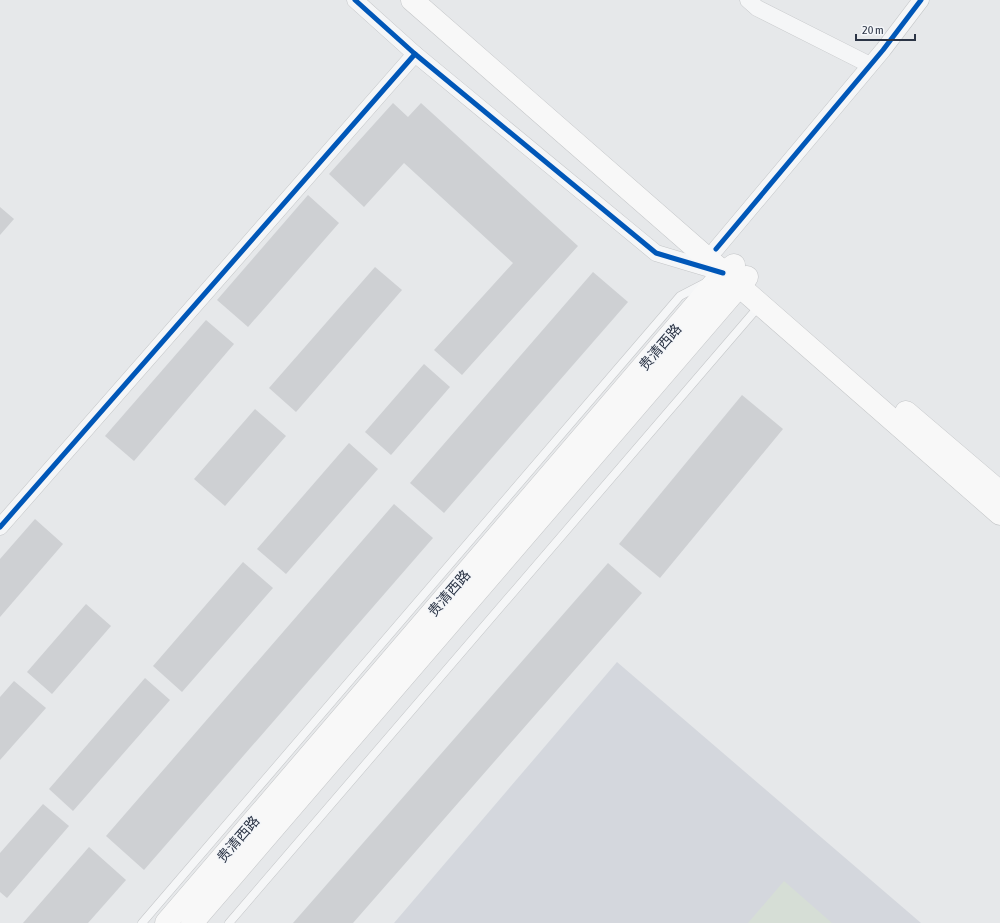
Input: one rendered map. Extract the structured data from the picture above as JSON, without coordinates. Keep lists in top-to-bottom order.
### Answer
{
  "streets": {
    "main road": ["贵清西路"]
  },
  "scale_bar": "20 m"
}
